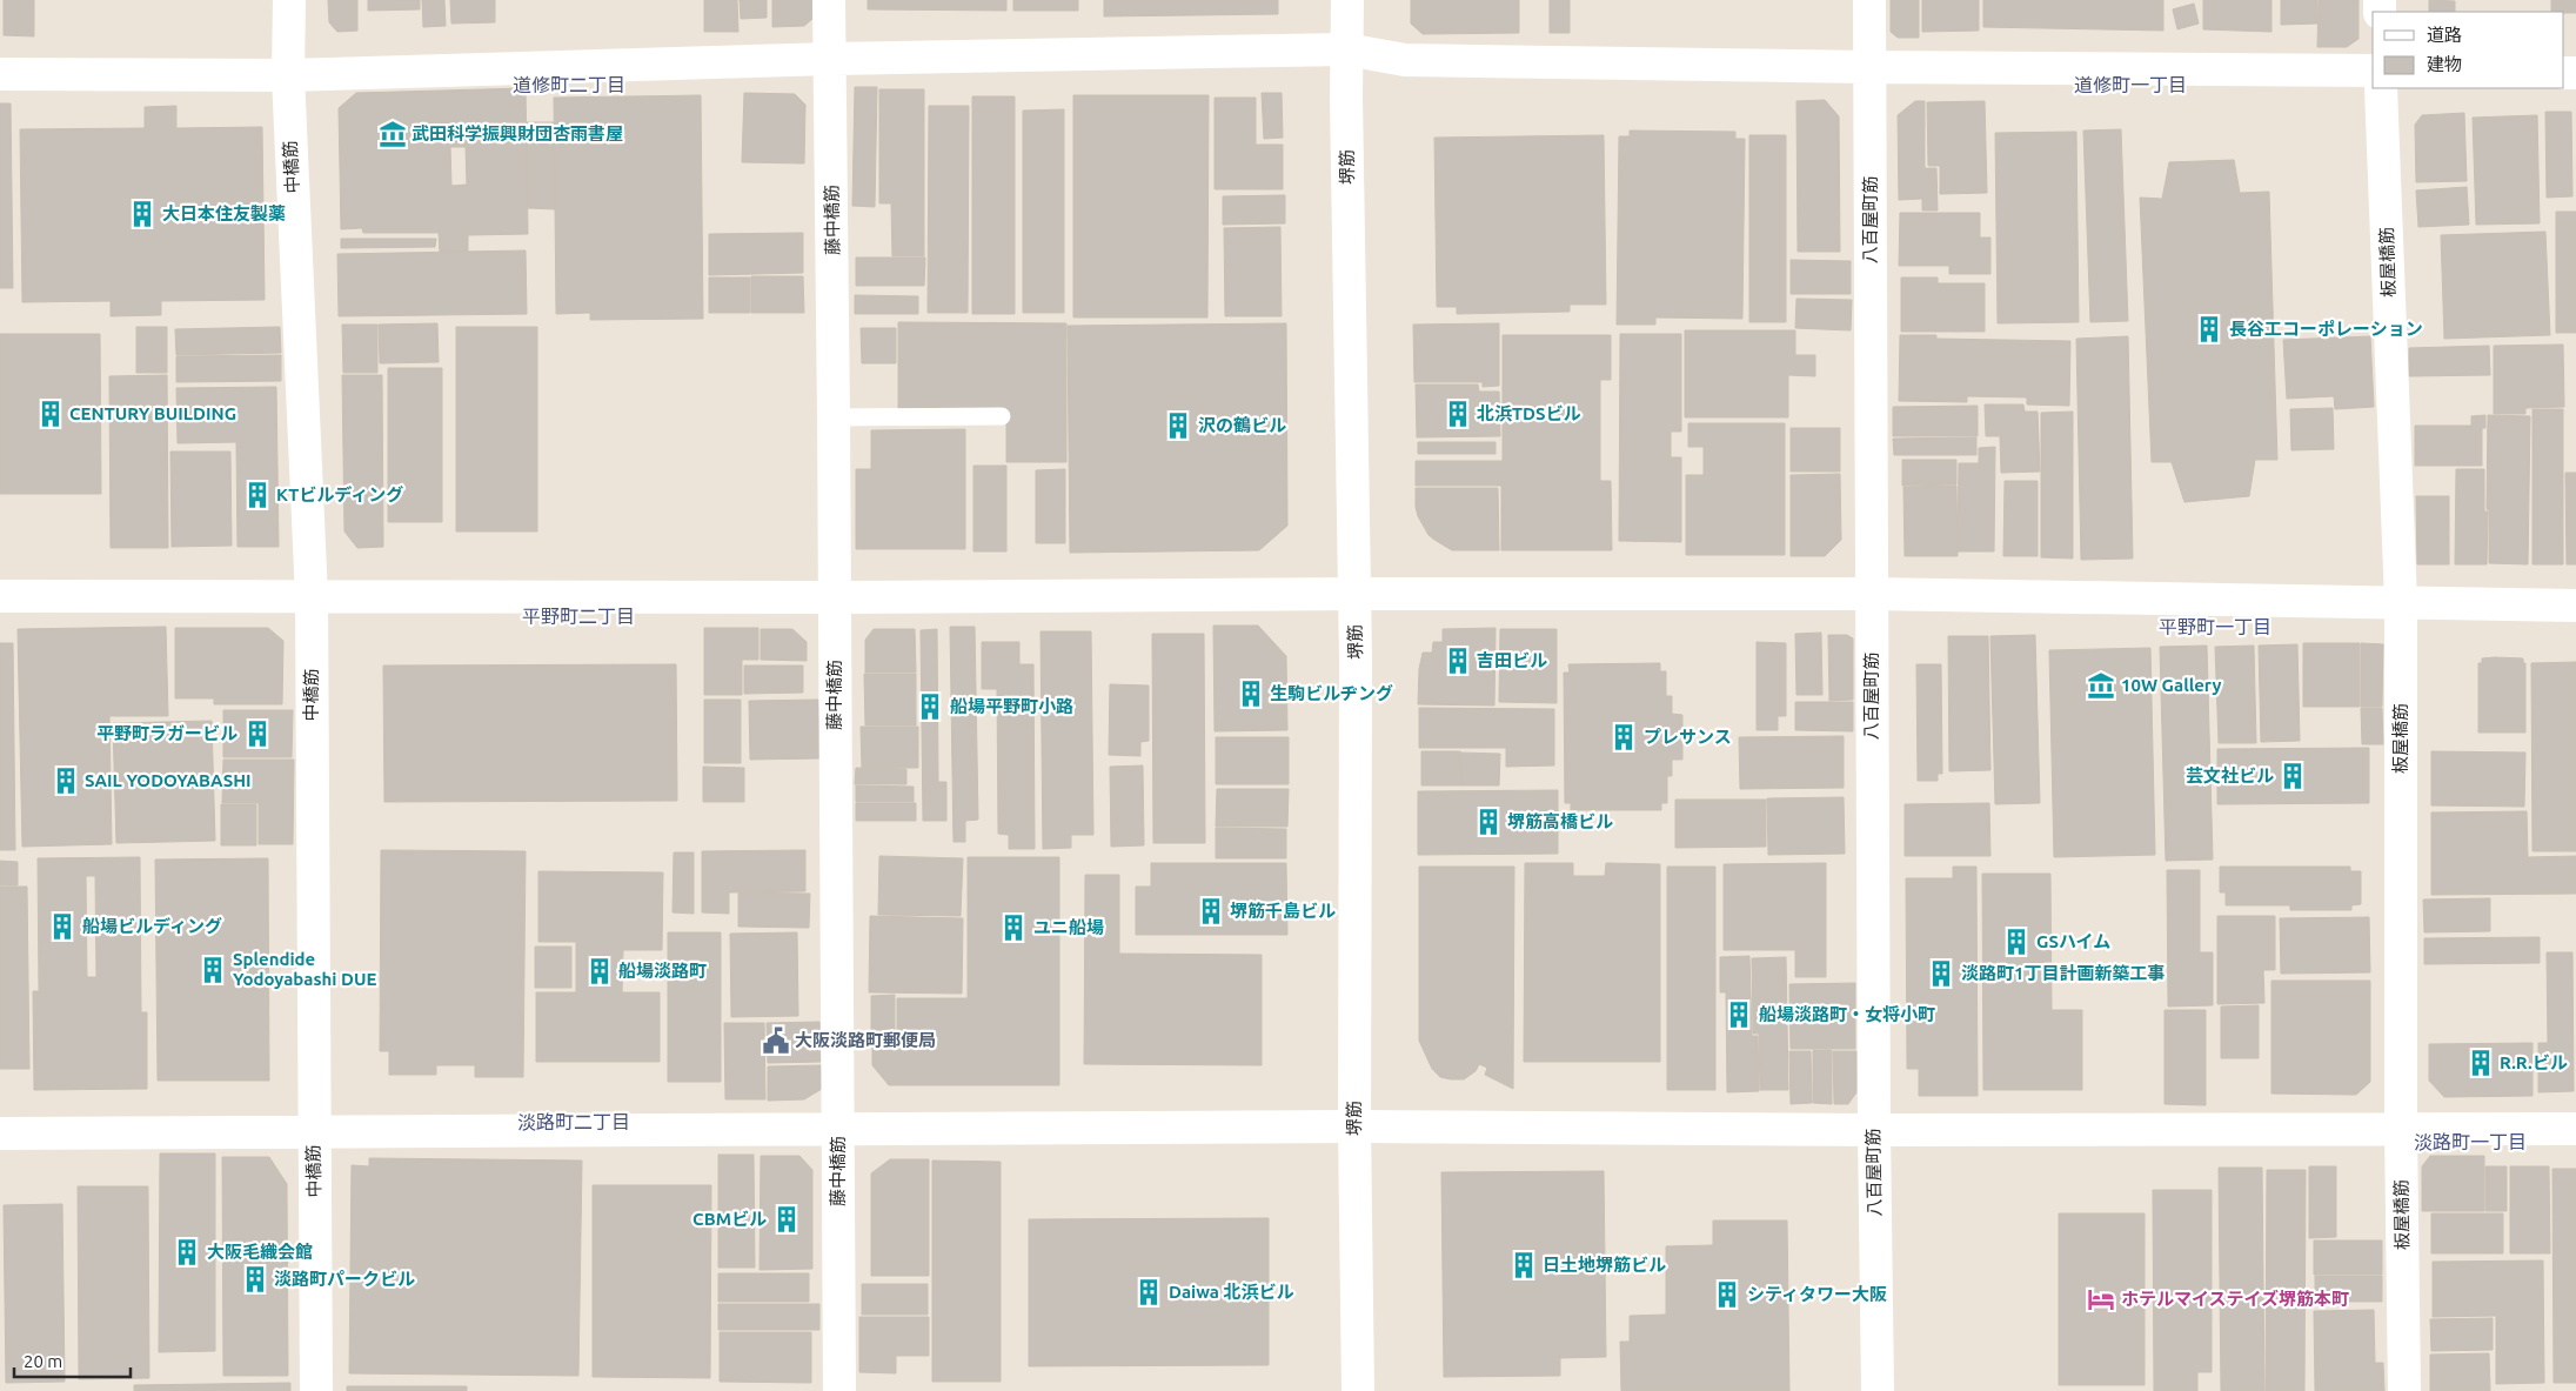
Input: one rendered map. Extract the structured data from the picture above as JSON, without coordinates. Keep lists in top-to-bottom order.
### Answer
{
  "streets": {
    "street": [
      "中橋筋",
      "堺筋",
      "藤中橋筋",
      "八百屋町筋",
      "板屋橋筋"
    ]
  },
  "districts": [
    "道修町二丁目",
    "道修町一丁目",
    "平野町二丁目",
    "平野町一丁目",
    "淡路町二丁目",
    "淡路町一丁目"
  ],
  "places": {
    "museum": ["武田科学振興財団杏雨書屋", "10W Gallery"],
    "building": [
      "大日本住友製薬",
      "長谷工コーポレーション",
      "CENTURY BUILDING",
      "北浜TDSビル",
      "沢の鶴ビル",
      "KTビルディング",
      "吉田ビル",
      "生駒ビルヂング",
      "船場平野町小路",
      "平野町ラガービル",
      "プレサンス",
      "芸文社ビル",
      "SAIL YODOYABASHI",
      "堺筋高橋ビル",
      "堺筋千島ビル",
      "船場ビルディング",
      "ユニ船場",
      "GSハイム",
      "Splendide Yodoyabashi DUE",
      "船場淡路町",
      "淡路町1丁目計画新築工事",
      "船場淡路町・女将小町",
      "R.R.ビル",
      "CBMビル",
      "大阪毛織会館",
      "日土地堺筋ビル",
      "淡路町パークビル",
      "Daiwa 北浜ビル",
      "シティタワー大阪"
    ],
    "public building": ["大阪淡路町郵便局"],
    "hotel": ["ホテルマイステイズ堺筋本町"]
  },
  "legend": ["道路", "建物"],
  "scale_bar": "20 m"
}
